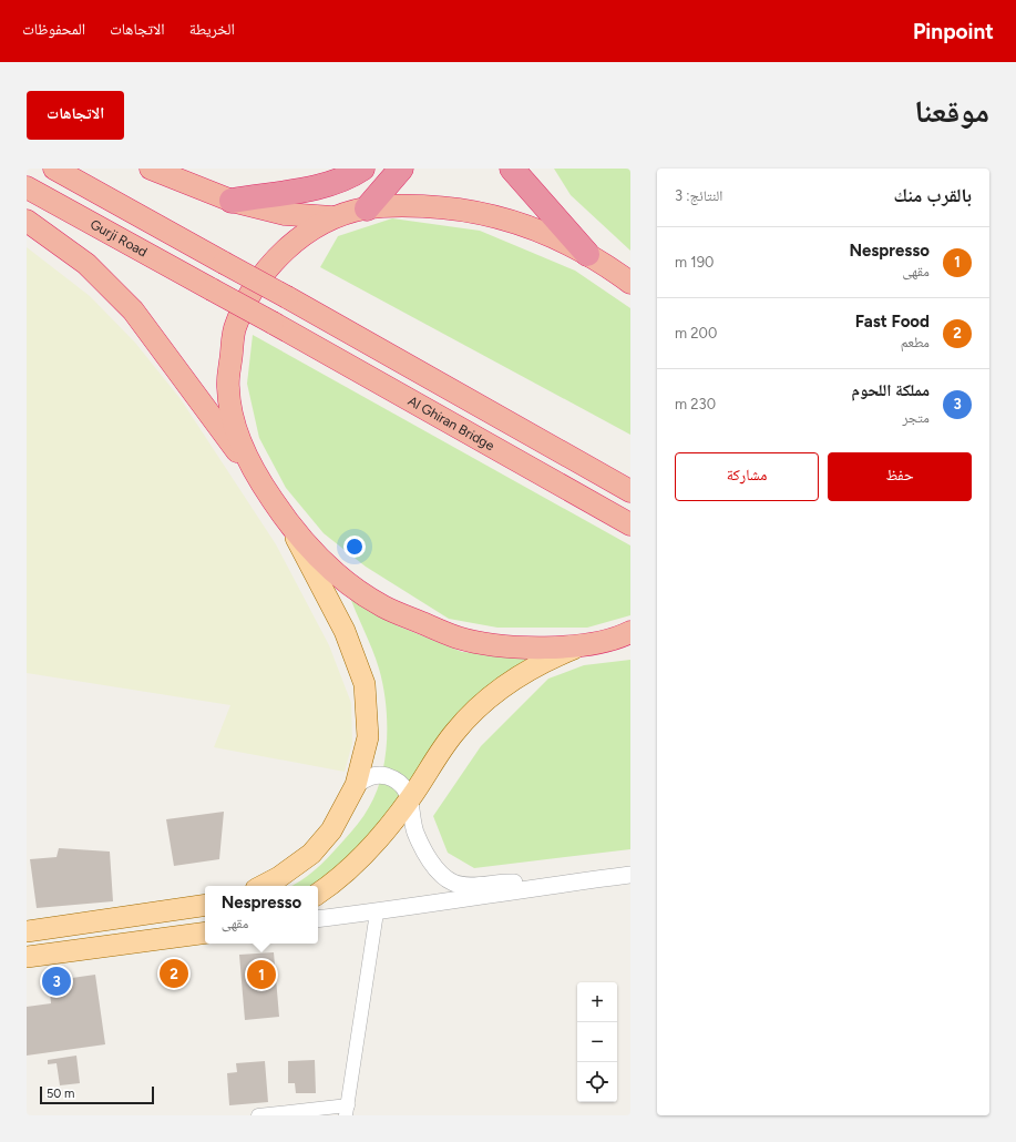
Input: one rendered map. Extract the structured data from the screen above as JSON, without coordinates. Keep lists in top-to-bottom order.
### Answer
{
  "streets": {
    "highway": ["Gurji Road", "Al Ghiran Bridge"]
  },
  "crossings": [
    ["Gurji Road", "Al Ghiran Bridge"]
  ],
  "scale_bar": "50 m",
  "page": {
    "header": "Pinpoint",
    "nav": ["الخريطة", "الاتجاهات", "المحفوظات"],
    "title": "موقعنا",
    "buttons": [
      "الاتجاهات",
      ["حفظ", "مشاركة"]
    ],
    "heading": ["بالقرب منك", "النتائج: 3"],
    "list": [
      {
        "mark": "1",
        "name": "Nespresso",
        "note": "مقهى",
        "value": "190 m"
      },
      {
        "mark": "2",
        "name": "Fast Food",
        "note": "مطعم",
        "value": "200 m"
      },
      {
        "mark": "3",
        "name": "مملكة اللحوم",
        "note": "متجر",
        "value": "230 m"
      }
    ],
    "popup": ["Nespresso", "مقهى"],
    "pins": ["2", "1", "3"],
    "map_buttons": ["+", "−"],
    "scale": "50 m"
  }
}
